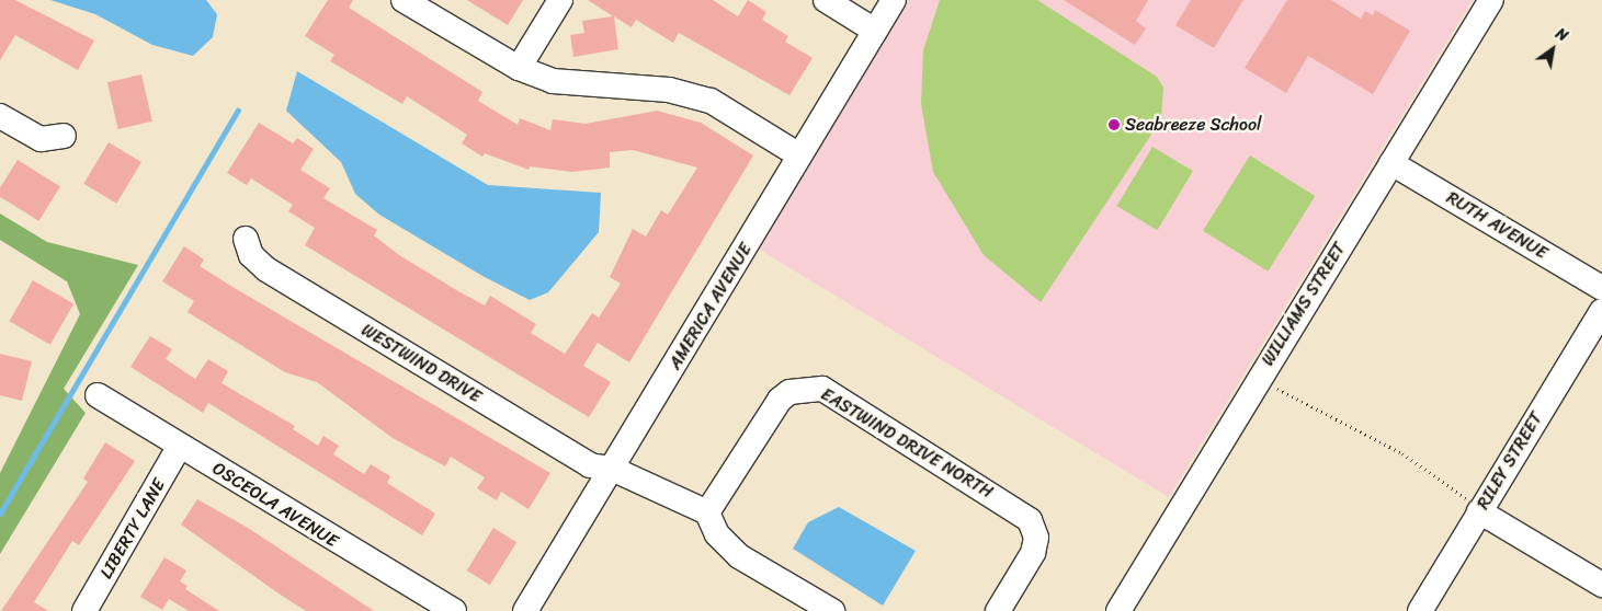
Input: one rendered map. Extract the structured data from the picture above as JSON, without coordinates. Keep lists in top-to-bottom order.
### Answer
{
  "streets": {
    "street": [
      "RUTH AVENUE",
      "WILLIAMS STREET",
      "AMERICA AVENUE",
      "WESTWIND DRIVE",
      "EASTWIND DRIVE NORTH",
      "RILEY STREET",
      "OSCEOLA AVENUE",
      "LIBERTY LANE"
    ]
  },
  "crossings": [
    ["RUTH AVENUE", "WILLIAMS STREET"],
    ["AMERICA AVENUE", "WESTWIND DRIVE"],
    ["WESTWIND DRIVE", "EASTWIND DRIVE NORTH"],
    ["OSCEOLA AVENUE", "LIBERTY LANE"]
  ],
  "places": ["Seabreeze School"],
  "north": "top right"
}
